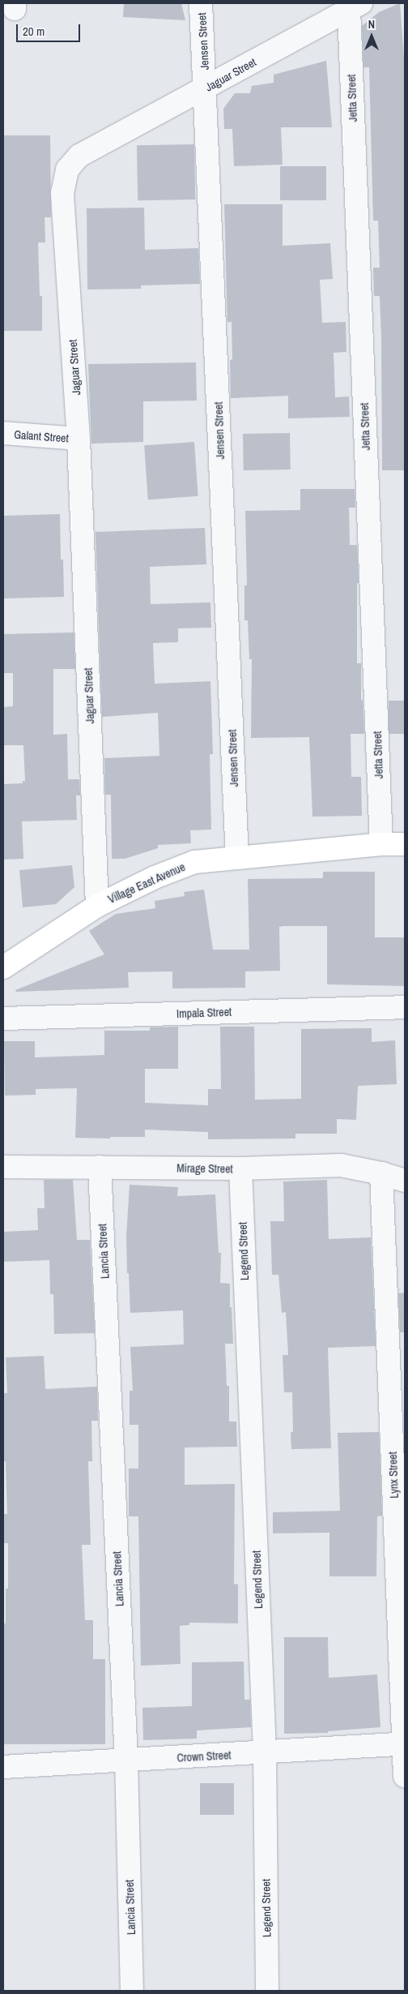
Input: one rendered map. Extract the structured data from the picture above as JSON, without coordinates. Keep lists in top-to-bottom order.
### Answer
{
  "streets": {
    "street": [
      "Jensen Street",
      "Jaguar Street",
      "Jetta Street",
      "Galant Street",
      "Village East Avenue",
      "Impala Street",
      "Mirage Street",
      "Lancia Street",
      "Legend Street",
      "Lynx Street",
      "Crown Street"
    ]
  },
  "crossings": [
    ["Jensen Street", "Jaguar Street"],
    ["Jensen Street", "Village East Avenue"],
    ["Jaguar Street", "Jetta Street"],
    ["Jaguar Street", "Galant Street"],
    ["Jaguar Street", "Village East Avenue"],
    ["Jetta Street", "Village East Avenue"],
    ["Mirage Street", "Lancia Street"],
    ["Mirage Street", "Legend Street"],
    ["Mirage Street", "Lynx Street"],
    ["Lancia Street", "Crown Street"],
    ["Legend Street", "Crown Street"],
    ["Lynx Street", "Crown Street"]
  ],
  "scale_bar": "20 m",
  "north": "top"
}
